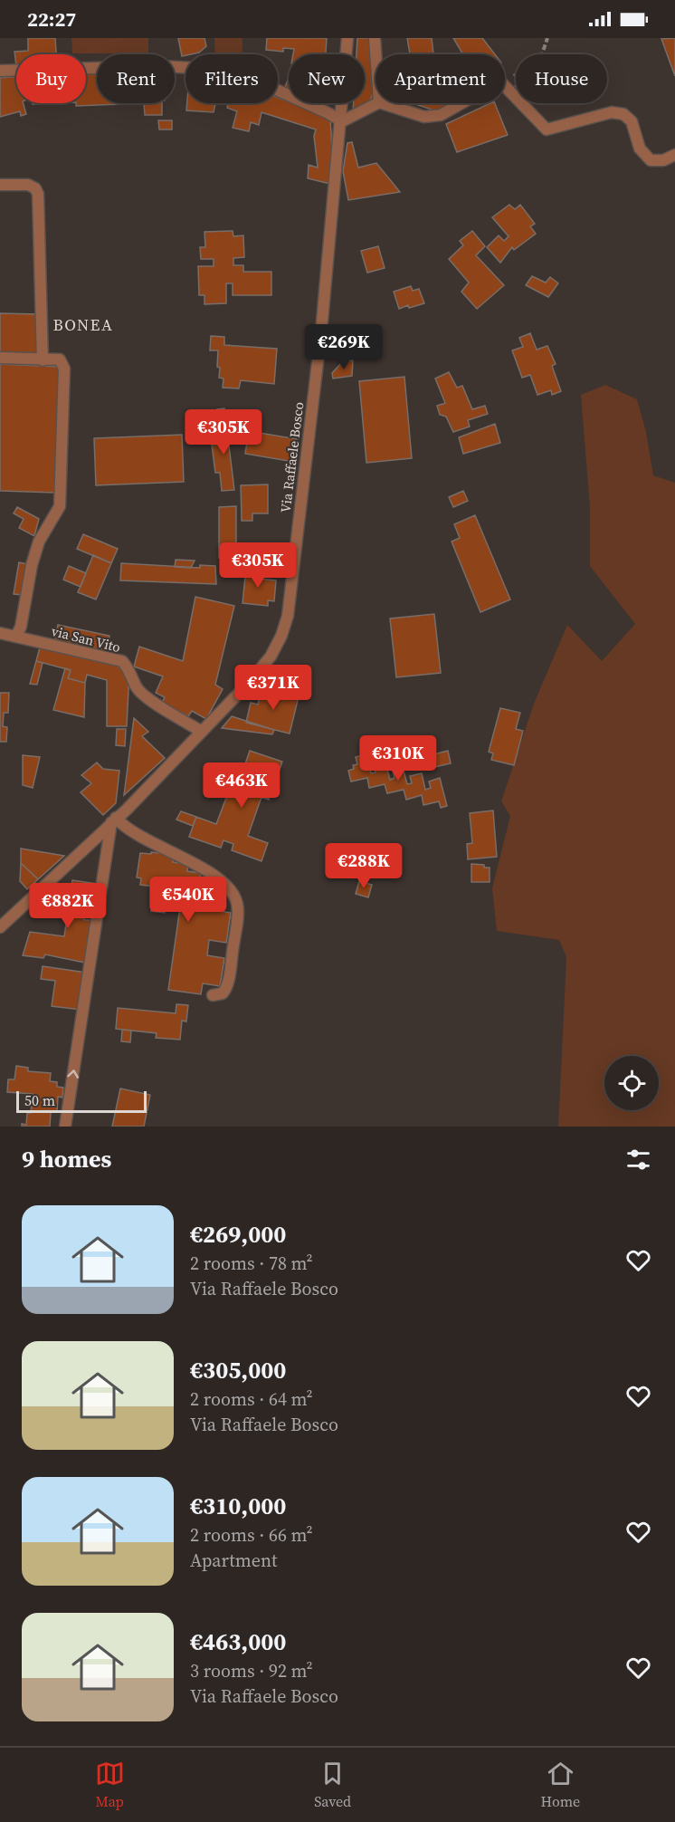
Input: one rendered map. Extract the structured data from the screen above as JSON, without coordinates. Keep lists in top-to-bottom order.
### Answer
{
  "streets": {
    "street": ["Via Raffaele Bosco", "via San Vito"]
  },
  "crossings": [
    ["Via Raffaele Bosco", "via San Vito"]
  ],
  "districts": ["BONEA"],
  "scale_bar": "50 m",
  "page": {
    "status": "22:27",
    "chip": [
      "Buy",
      "Rent",
      "Filters",
      "New",
      "Apartment",
      "House"
    ],
    "price": [
      "€269K",
      "€305K",
      "€305K",
      "€371K",
      "€310K",
      "€463K",
      "€288K",
      "€540K",
      "€882K"
    ],
    "scale": "50 m",
    "heading": "9 homes",
    "list": [
      {
        "name": "€269,000",
        "note": "2 rooms · 78 m² · Via Raffaele Bosco"
      },
      {
        "name": "€305,000",
        "note": "2 rooms · 64 m² · Via Raffaele Bosco"
      },
      {
        "name": "€310,000",
        "note": "2 rooms · 66 m² · Apartment"
      },
      {
        "name": "€463,000",
        "note": "3 rooms · 92 m² · Via Raffaele Bosco"
      }
    ],
    "tabs": ["Map", "Saved", "Home"]
  }
}
